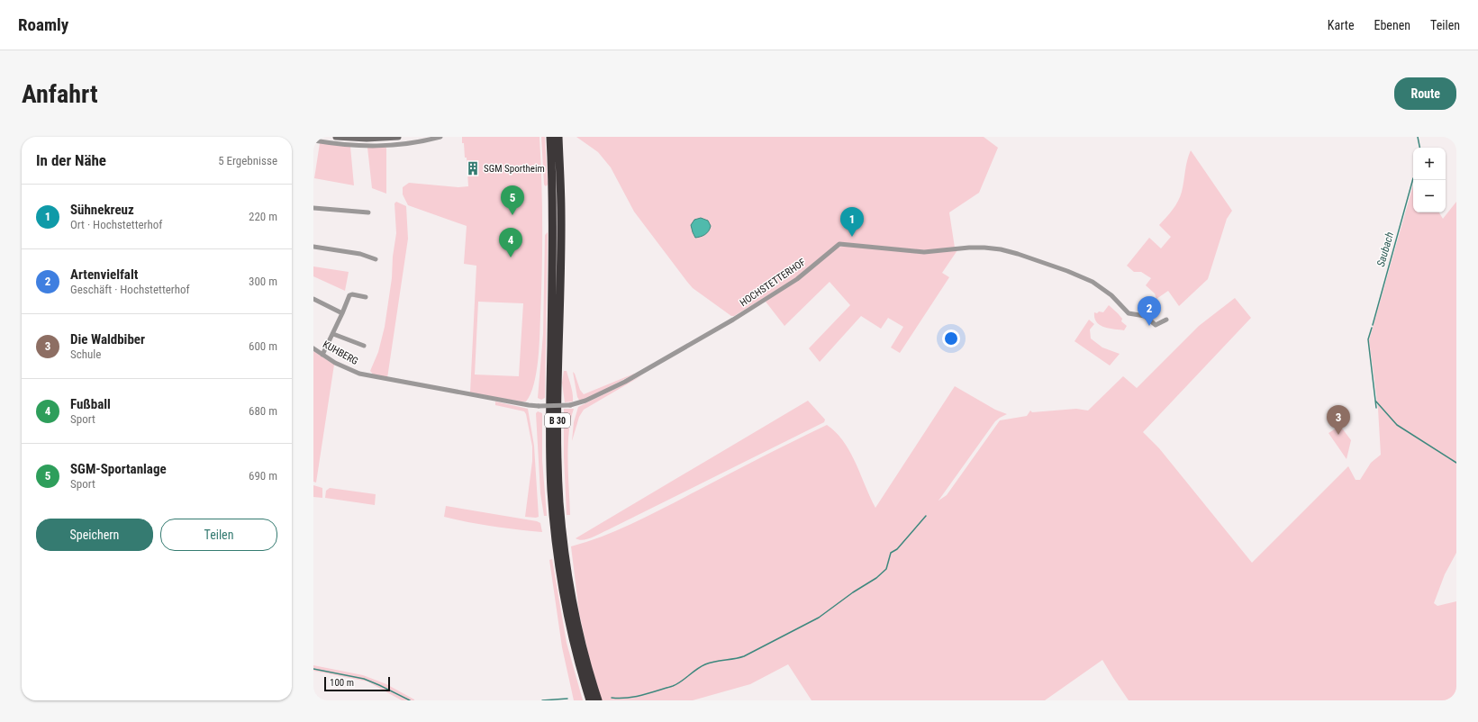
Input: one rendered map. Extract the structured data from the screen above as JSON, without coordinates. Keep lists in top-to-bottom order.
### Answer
{
  "streets": {
    "highway": ["B 30"],
    "street": ["HOCHSTETTERHOF", "KUHBERG"]
  },
  "crossings": [
    ["HOCHSTETTERHOF", "KUHBERG"]
  ],
  "water": ["Saubach"],
  "places": {
    "building": ["SGM Sportheim"]
  },
  "scale_bar": "100 m",
  "page": {
    "header": "Roamly",
    "nav": ["Karte", "Ebenen", "Teilen"],
    "buttons": [
      "Route",
      ["Speichern", "Teilen"]
    ],
    "title": "Anfahrt",
    "heading": ["In der Nähe", "5 Ergebnisse"],
    "map_buttons": ["+", "−"],
    "list": [
      {
        "mark": "1",
        "name": "Sühnekreuz",
        "note": "Ort · Hochstetterhof",
        "value": "220 m"
      },
      {
        "mark": "2",
        "name": "Artenvielfalt",
        "note": "Geschäft · Hochstetterhof",
        "value": "300 m"
      },
      {
        "mark": "3",
        "name": "Die Waldbiber",
        "note": "Schule",
        "value": "600 m"
      },
      {
        "mark": "4",
        "name": "Fußball",
        "note": "Sport",
        "value": "680 m"
      },
      {
        "mark": "5",
        "name": "SGM-Sportanlage",
        "note": "Sport",
        "value": "690 m"
      }
    ],
    "pins": [
      "5",
      "1",
      "4",
      "2",
      "3"
    ],
    "scale": "100 m"
  }
}
